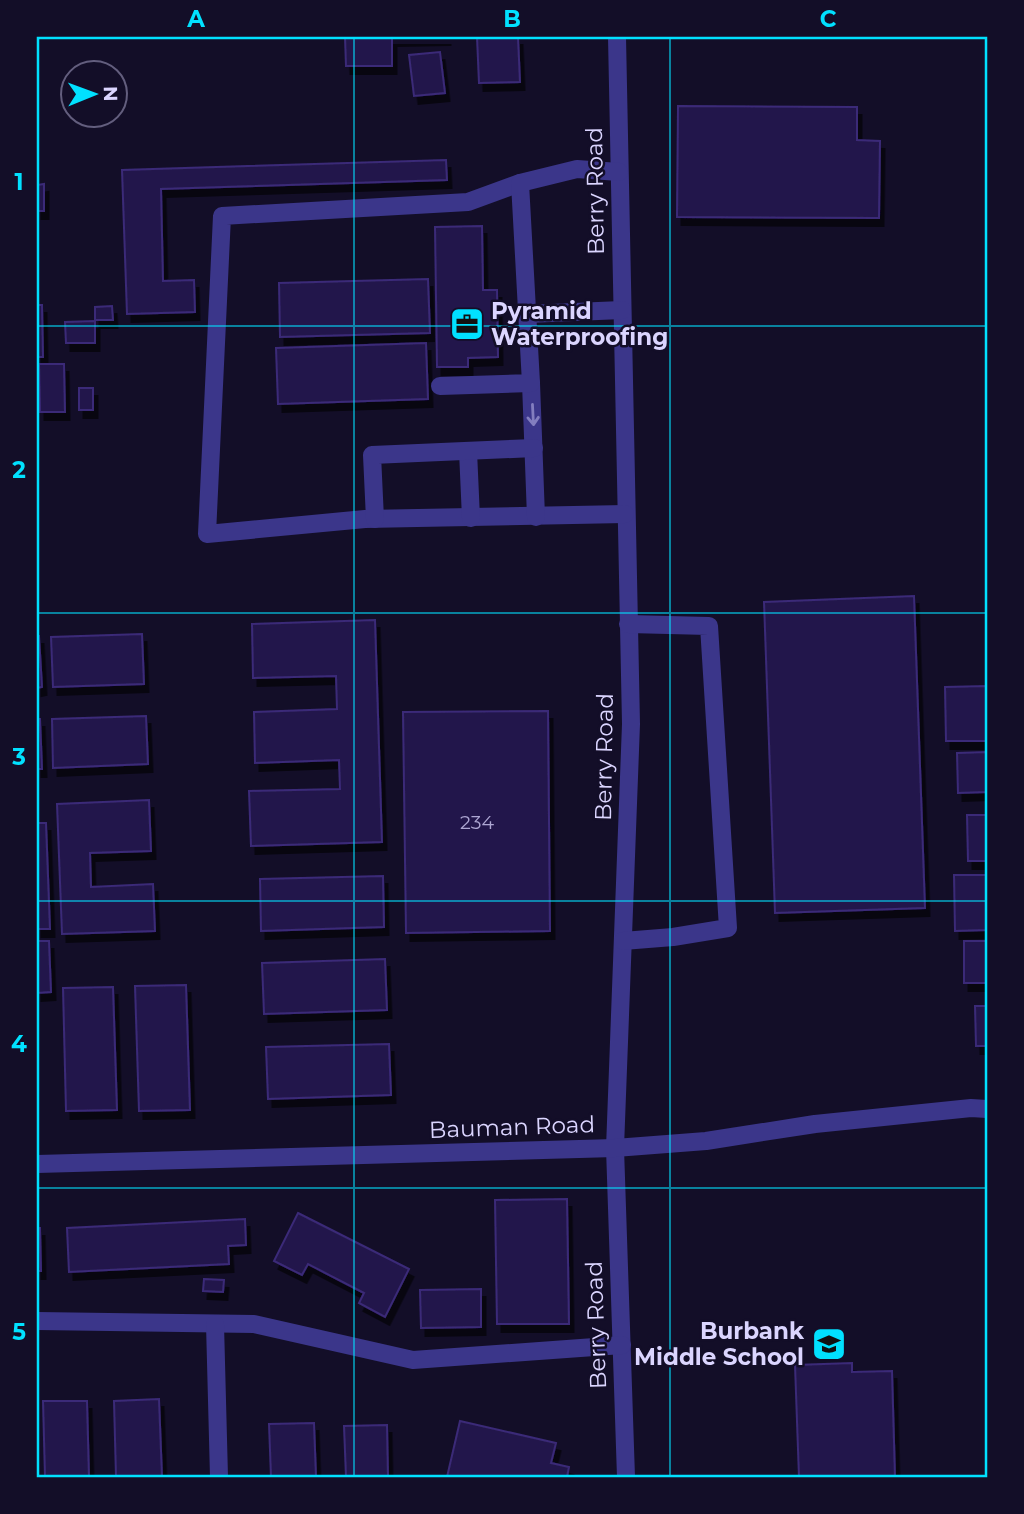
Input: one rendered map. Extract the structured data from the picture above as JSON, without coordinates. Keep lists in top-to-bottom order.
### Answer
{
  "streets": {
    "street": ["Berry Road", "Bauman Road"]
  },
  "crossings": [
    ["Berry Road", "Bauman Road"]
  ],
  "places": {
    "office": ["Pyramid Waterproofing"],
    "school or university": ["Burbank Middle School"]
  },
  "house_numbers": ["234"],
  "north": "right",
  "grid": {
    "columns": ["A", "B", "C"],
    "rows": [
      "1",
      "2",
      "3",
      "4",
      "5"
    ]
  }
}
